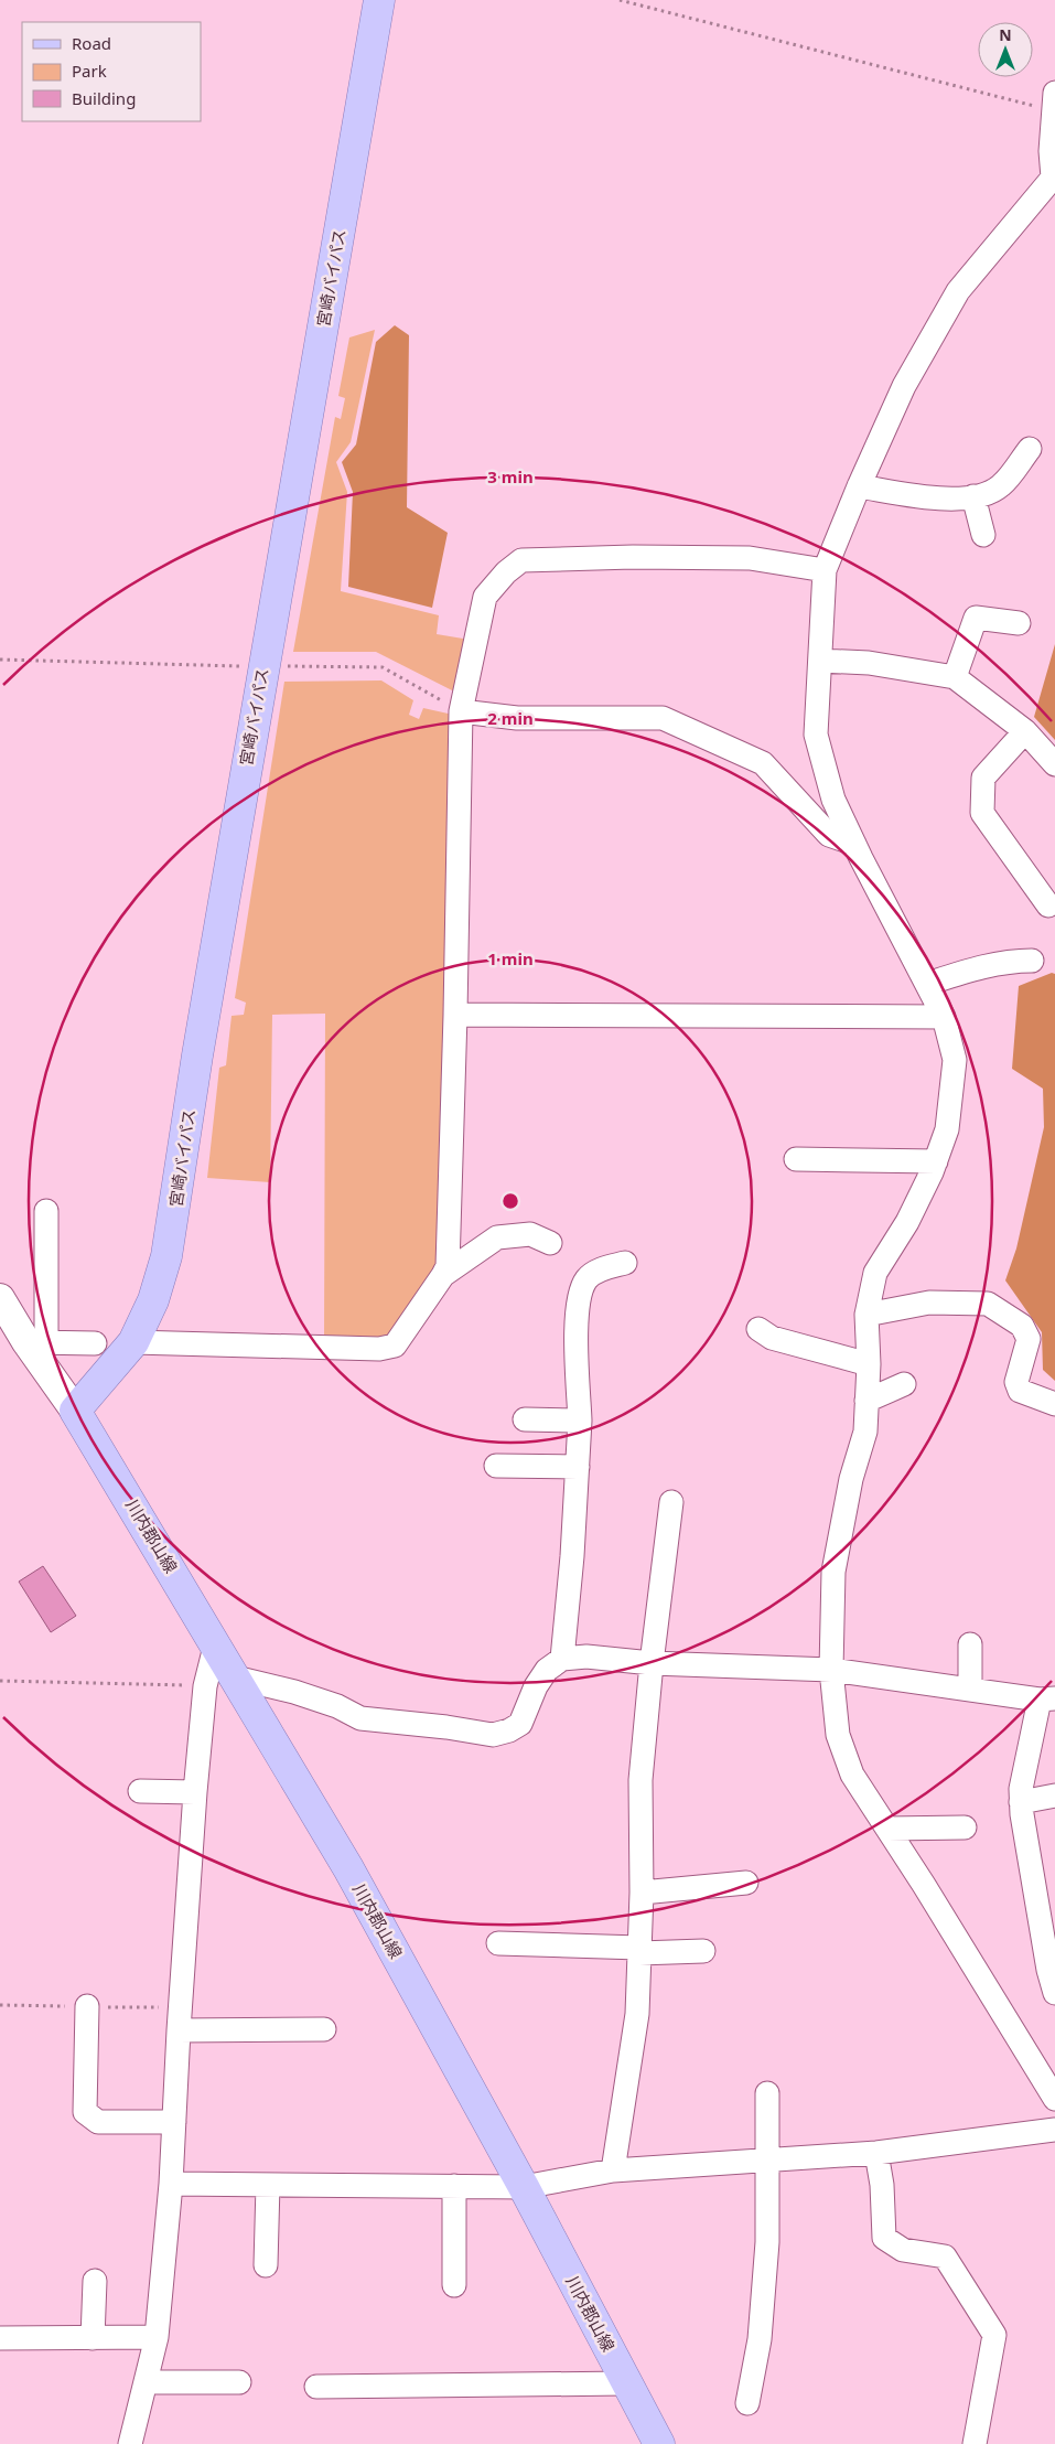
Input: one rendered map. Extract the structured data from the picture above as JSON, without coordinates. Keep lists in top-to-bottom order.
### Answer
{
  "streets": {
    "main road": ["宮崎バイパス", "川内郡山線"]
  },
  "crossings": [
    ["宮崎バイパス", "川内郡山線"]
  ],
  "legend": ["Road", "Park", "Building"],
  "north": "top",
  "rings": ["3 min", "2 min", "1 min"]
}
